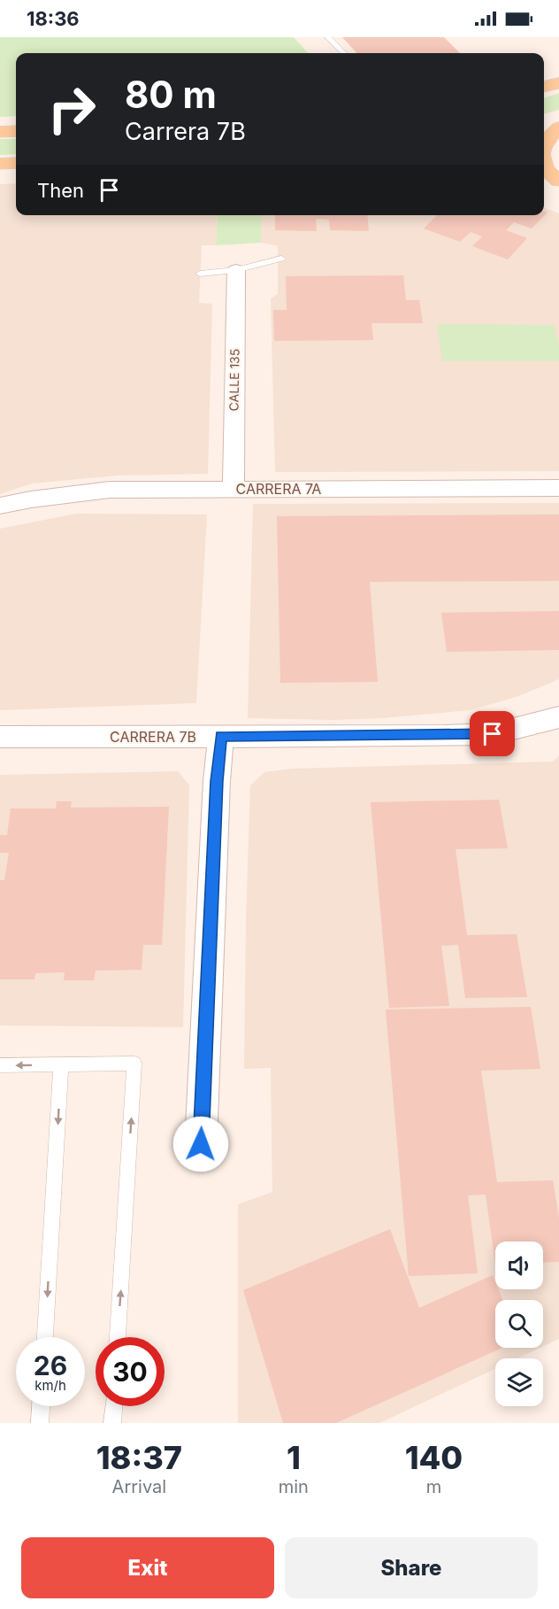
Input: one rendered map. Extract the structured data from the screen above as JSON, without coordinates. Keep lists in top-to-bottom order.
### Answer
{
  "streets": {
    "street": ["CALLE 135", "CARRERA 7A", "CARRERA 7B"]
  },
  "crossings": [
    ["CALLE 135", "CARRERA 7A"]
  ],
  "page": {
    "status": "18:36",
    "turn": ["80 m", "Carrera 7B"],
    "then": "Then",
    "speed": "26 km/h",
    "limit": "30",
    "eta": [
      "18:37",
      "Arrival",
      "1",
      "min",
      "140",
      "m"
    ],
    "buttons": ["Exit", "Share"]
  }
}
